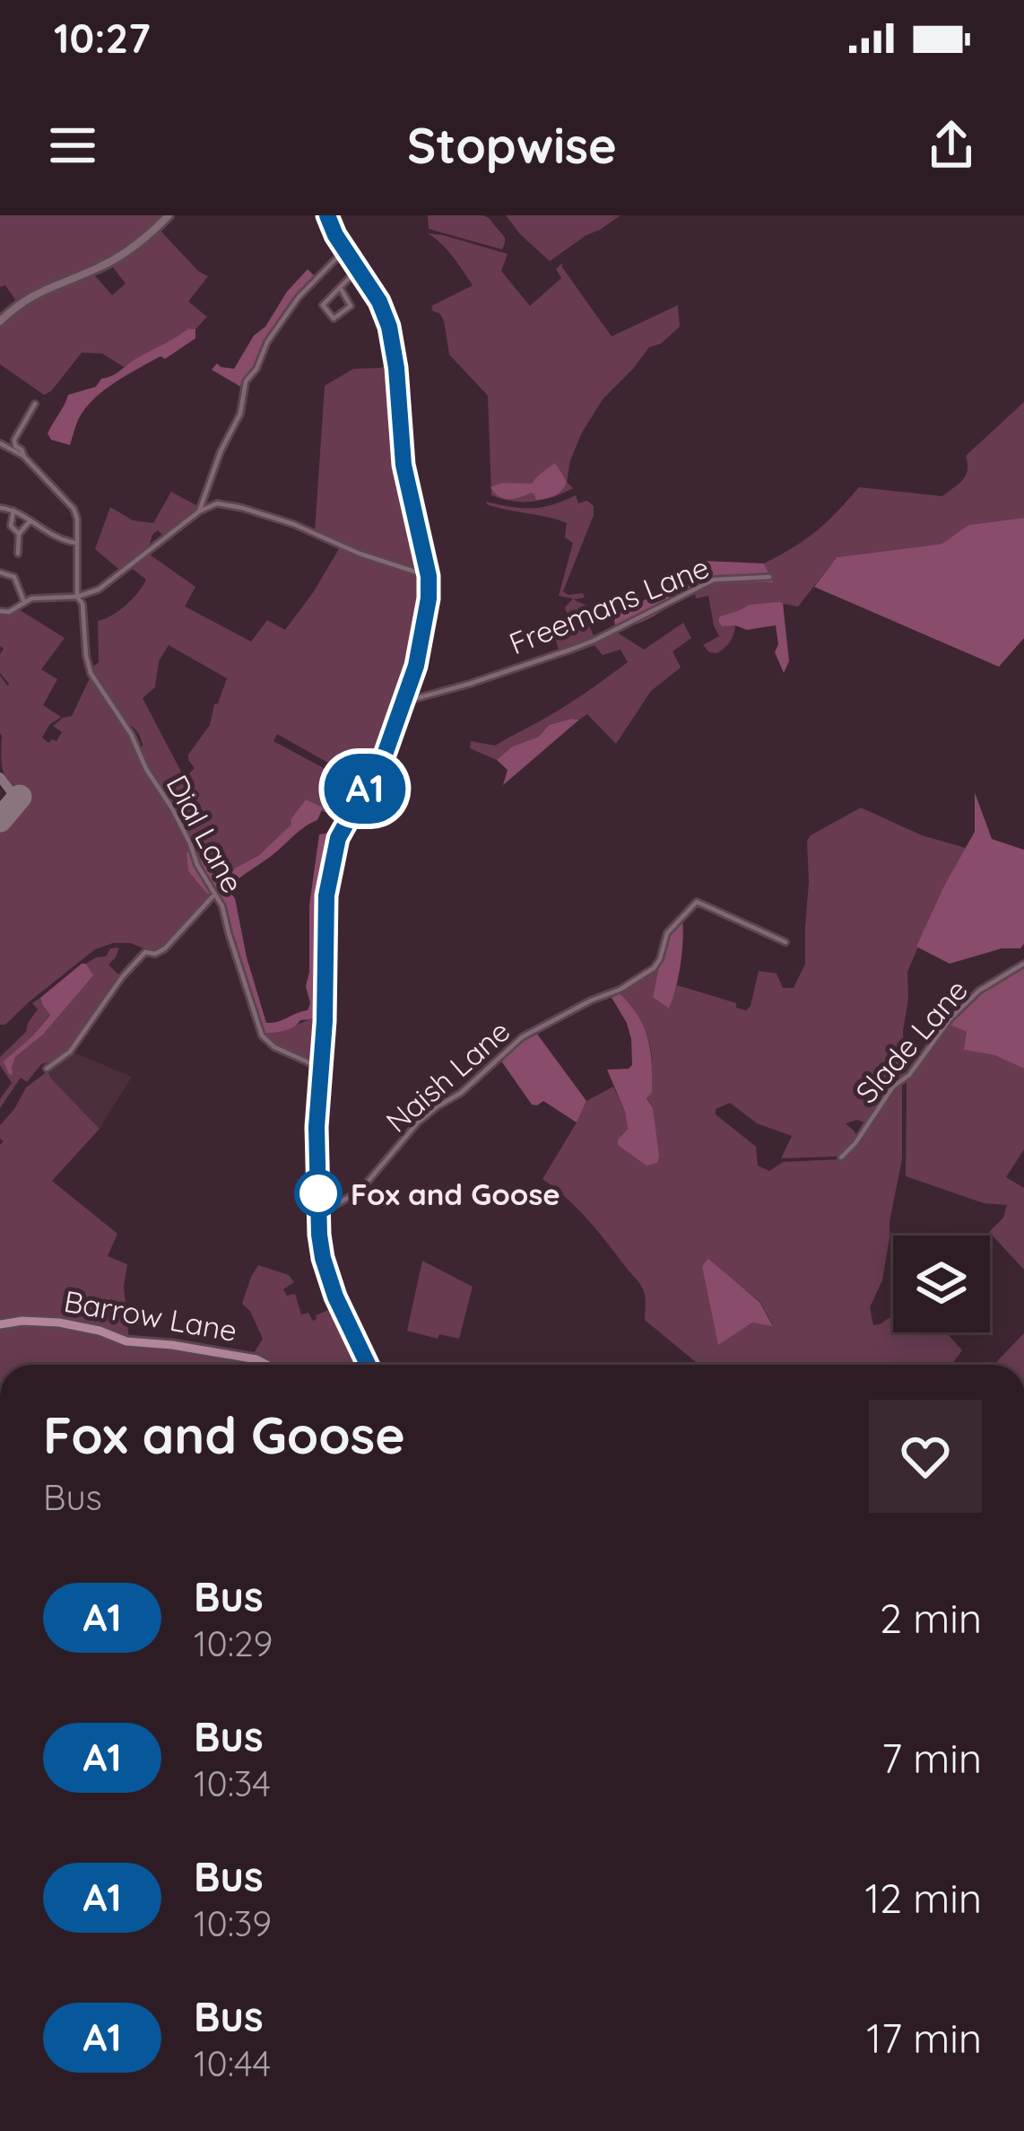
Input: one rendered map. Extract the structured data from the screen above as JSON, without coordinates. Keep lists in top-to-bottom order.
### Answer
{
  "streets": {
    "main road": ["Barrow Lane"],
    "street": [
      "Freemans Lane",
      "Dial Lane",
      "Slade Lane",
      "Naish Lane"
    ]
  },
  "places": ["Fox and Goose"],
  "lines": ["bus line A1"],
  "page": {
    "status": "10:27",
    "header": "Stopwise",
    "on_map": "A1",
    "heading": ["Fox and Goose", "Bus"],
    "list": [
      {
        "mark": "A1",
        "name": "Bus",
        "note": "10:29",
        "value": "2 min"
      },
      {
        "mark": "A1",
        "name": "Bus",
        "note": "10:34",
        "value": "7 min"
      },
      {
        "mark": "A1",
        "name": "Bus",
        "note": "10:39",
        "value": "12 min"
      },
      {
        "mark": "A1",
        "name": "Bus",
        "note": "10:44",
        "value": "17 min"
      }
    ]
  }
}
